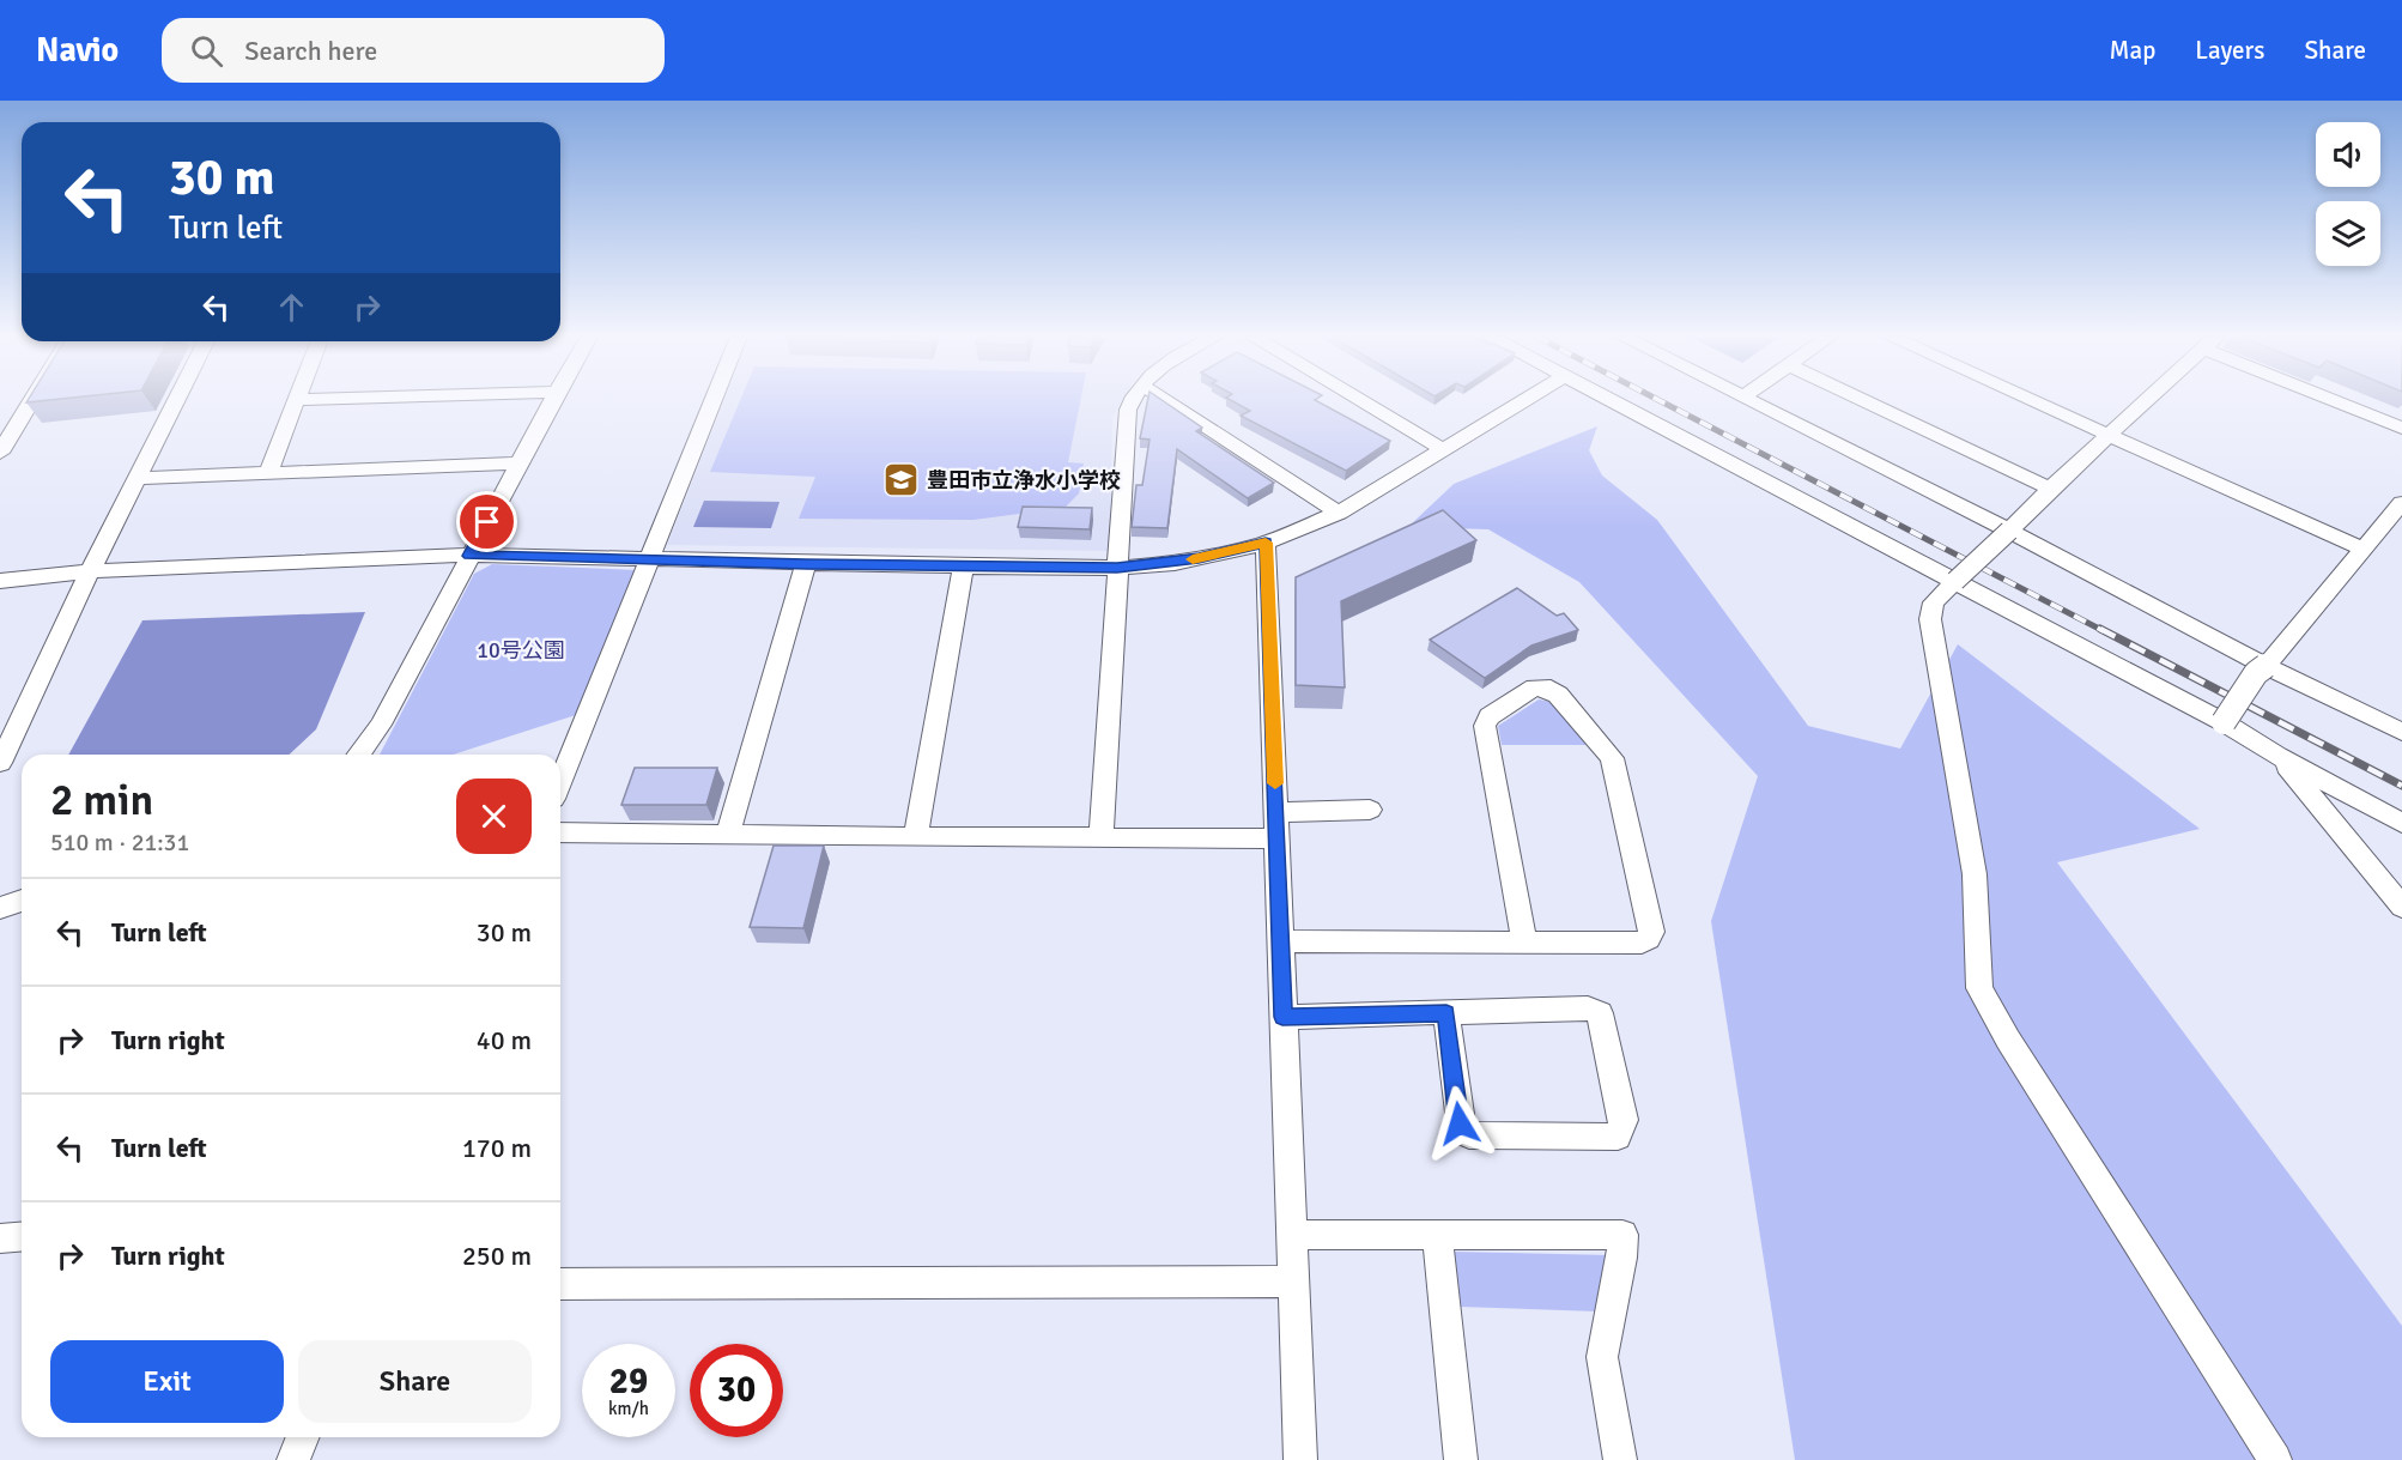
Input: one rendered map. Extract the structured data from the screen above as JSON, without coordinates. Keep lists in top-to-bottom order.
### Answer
{
  "parks": ["10号公園"],
  "places": {
    "school or university": ["豊田市立浄水小学校"]
  },
  "page": {
    "header": "Navio",
    "search": "Search here",
    "nav": ["Map", "Layers", "Share"],
    "turn": ["30 m", "Turn left"],
    "heading": ["2 min", "510 m · 21:31"],
    "list": [
      {
        "name": "Turn left",
        "value": "30 m"
      },
      {
        "name": "Turn right",
        "value": "40 m"
      },
      {
        "name": "Turn left",
        "value": "170 m"
      },
      {
        "name": "Turn right",
        "value": "250 m"
      }
    ],
    "buttons": ["Exit", "Share"],
    "speed": "29 km/h",
    "limit": "30"
  }
}
